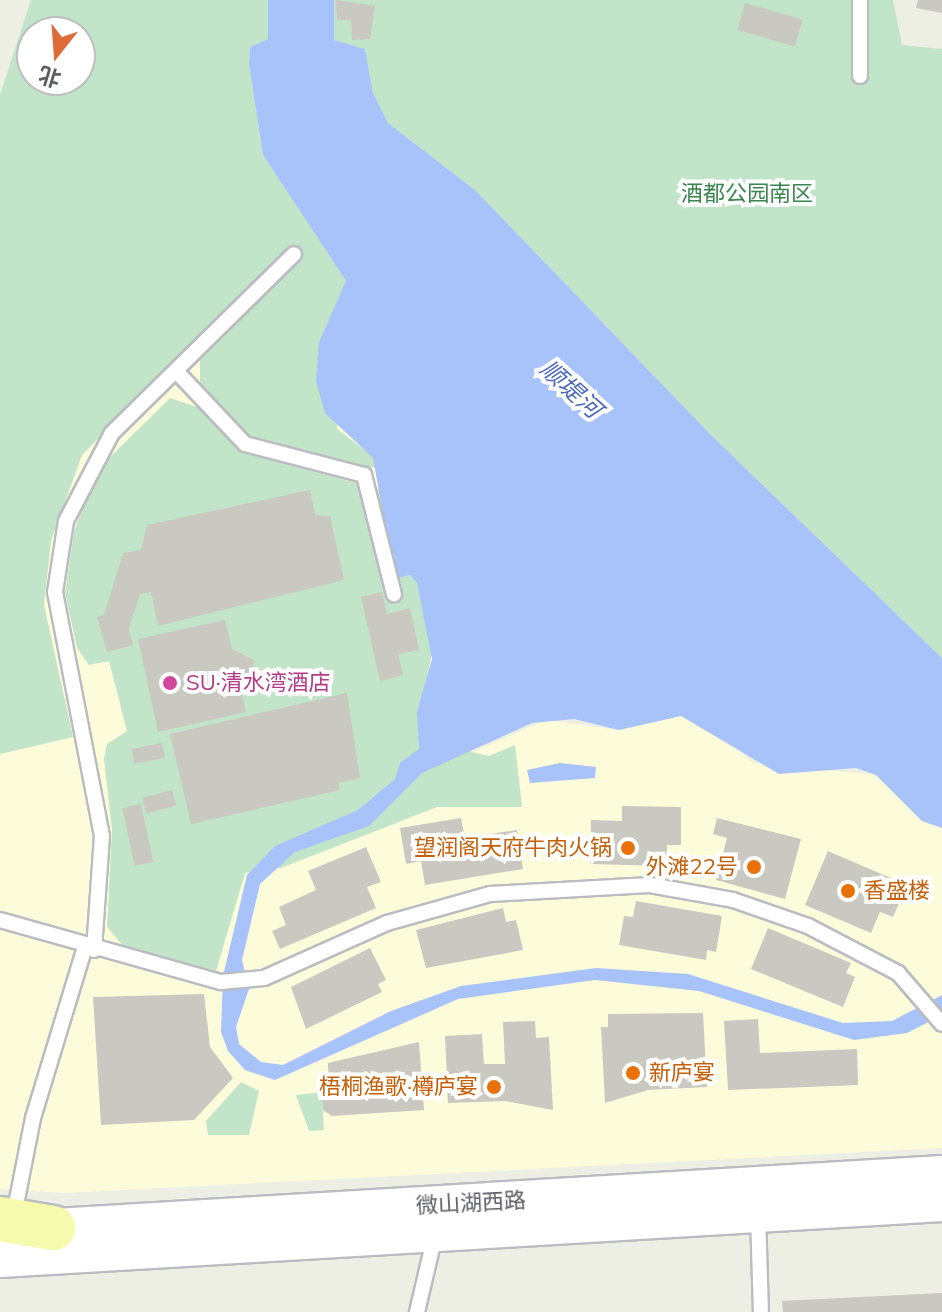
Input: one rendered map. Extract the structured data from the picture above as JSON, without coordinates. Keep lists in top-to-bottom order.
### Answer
{
  "streets": {
    "street": ["微山湖西路"]
  },
  "water": ["顺堤河"],
  "parks": ["酒都公园南区"],
  "places": [
    "SU·清水湾酒店",
    "望润阁天府牛肉火锅",
    "外滩22号",
    "香盛楼",
    "新庐宴",
    "梧桐渔歌·樽庐宴"
  ],
  "north": "bottom"
}
